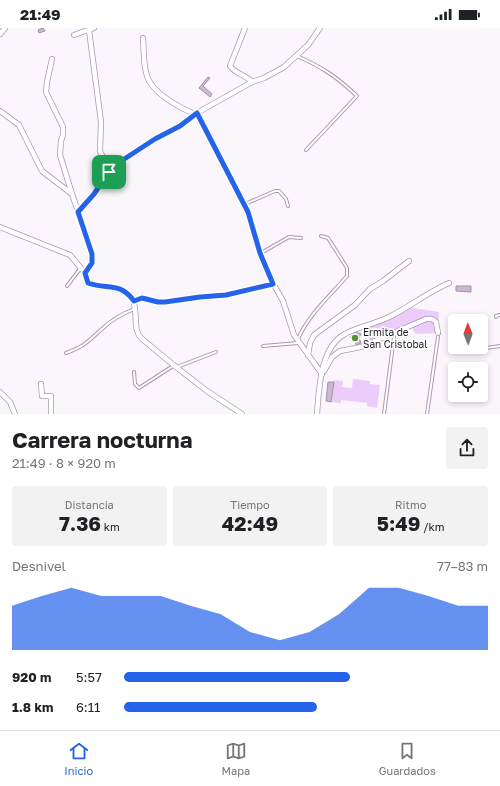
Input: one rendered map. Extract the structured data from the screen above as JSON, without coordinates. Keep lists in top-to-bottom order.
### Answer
{
  "places": ["Ermita de San Cristobal"],
  "north": "top",
  "page": {
    "status": "21:49",
    "heading": ["Carrera nocturna", "21:49 · 8 × 920 m"],
    "stats": [
      ["Distancia", "7.36 km"],
      ["Tiempo", "42:49"],
      ["Ritmo", "5:49 /km"]
    ],
    "chart": ["Desnivel", "77–83 m"],
    "list": [
      {
        "name": "920 m",
        "note": "5:57"
      },
      {
        "name": "1.8 km",
        "note": "6:11"
      }
    ],
    "tabs": ["Inicio", "Mapa", "Guardados"]
  }
}
